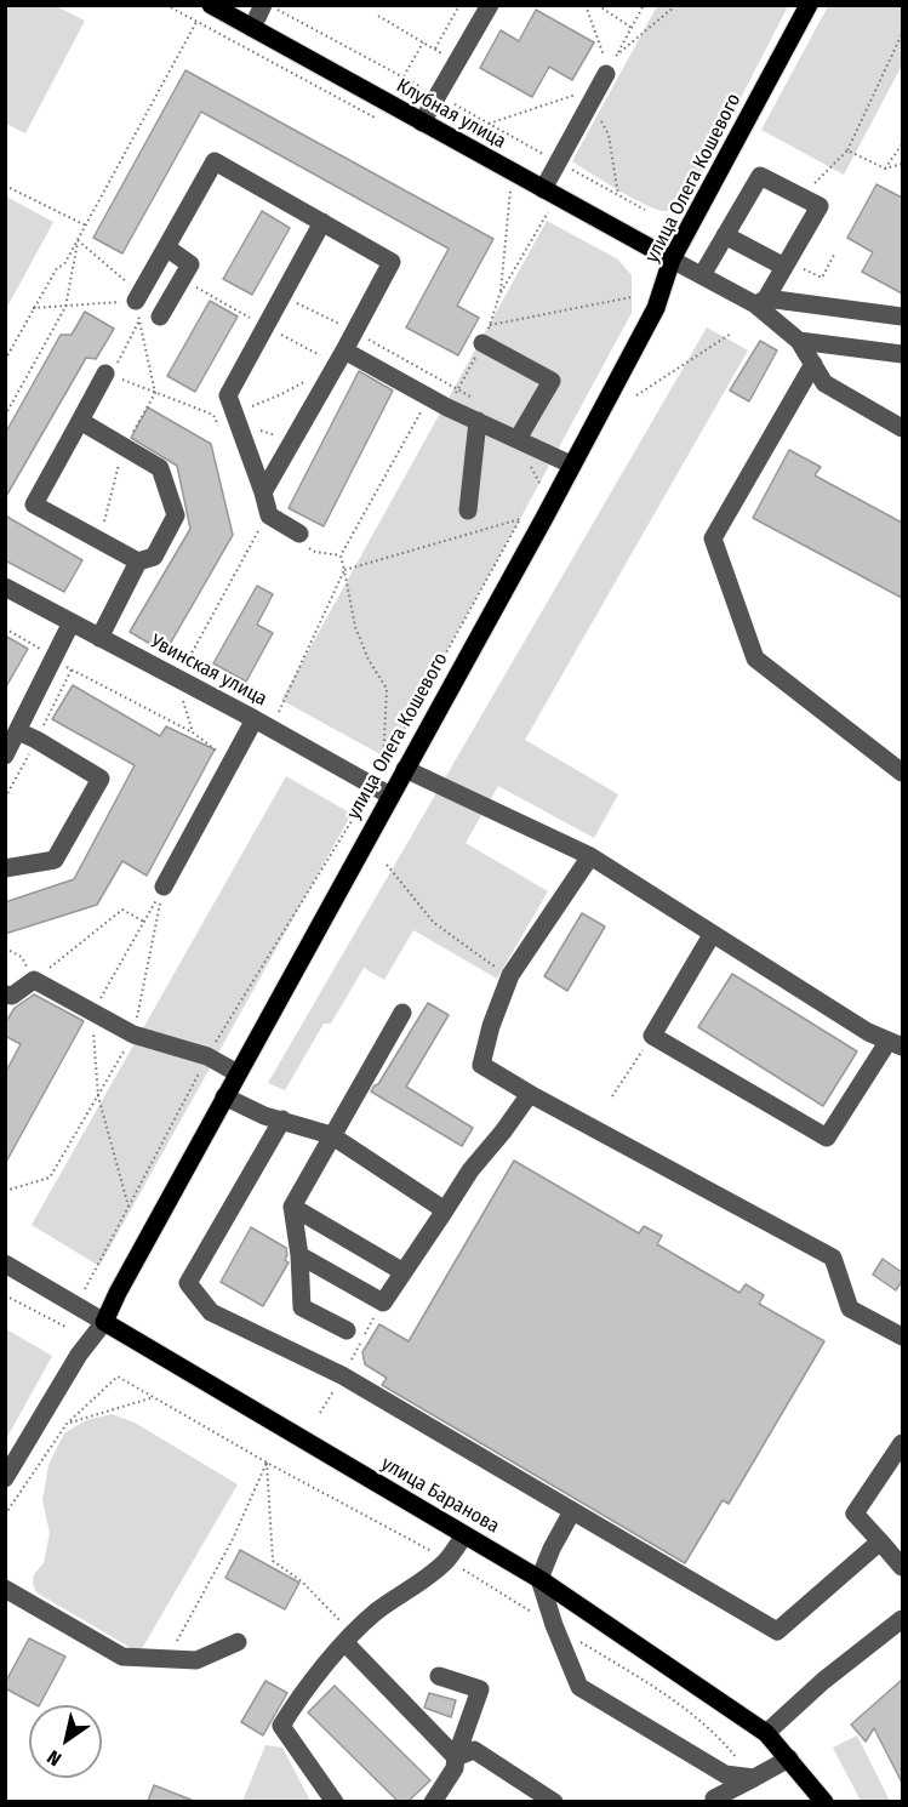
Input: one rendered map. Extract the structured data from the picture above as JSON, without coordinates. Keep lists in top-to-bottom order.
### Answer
{
  "streets": {
    "main road": ["Клубная улица", "улица Олега Кошевого", "улица Баранова"],
    "street": ["Увинская улица"]
  },
  "crossings": [
    ["Клубная улица", "улица Олега Кошевого"],
    ["улица Олега Кошевого", "Увинская улица"],
    ["улица Олега Кошевого", "улица Баранова"]
  ],
  "north": "bottom left"
}
